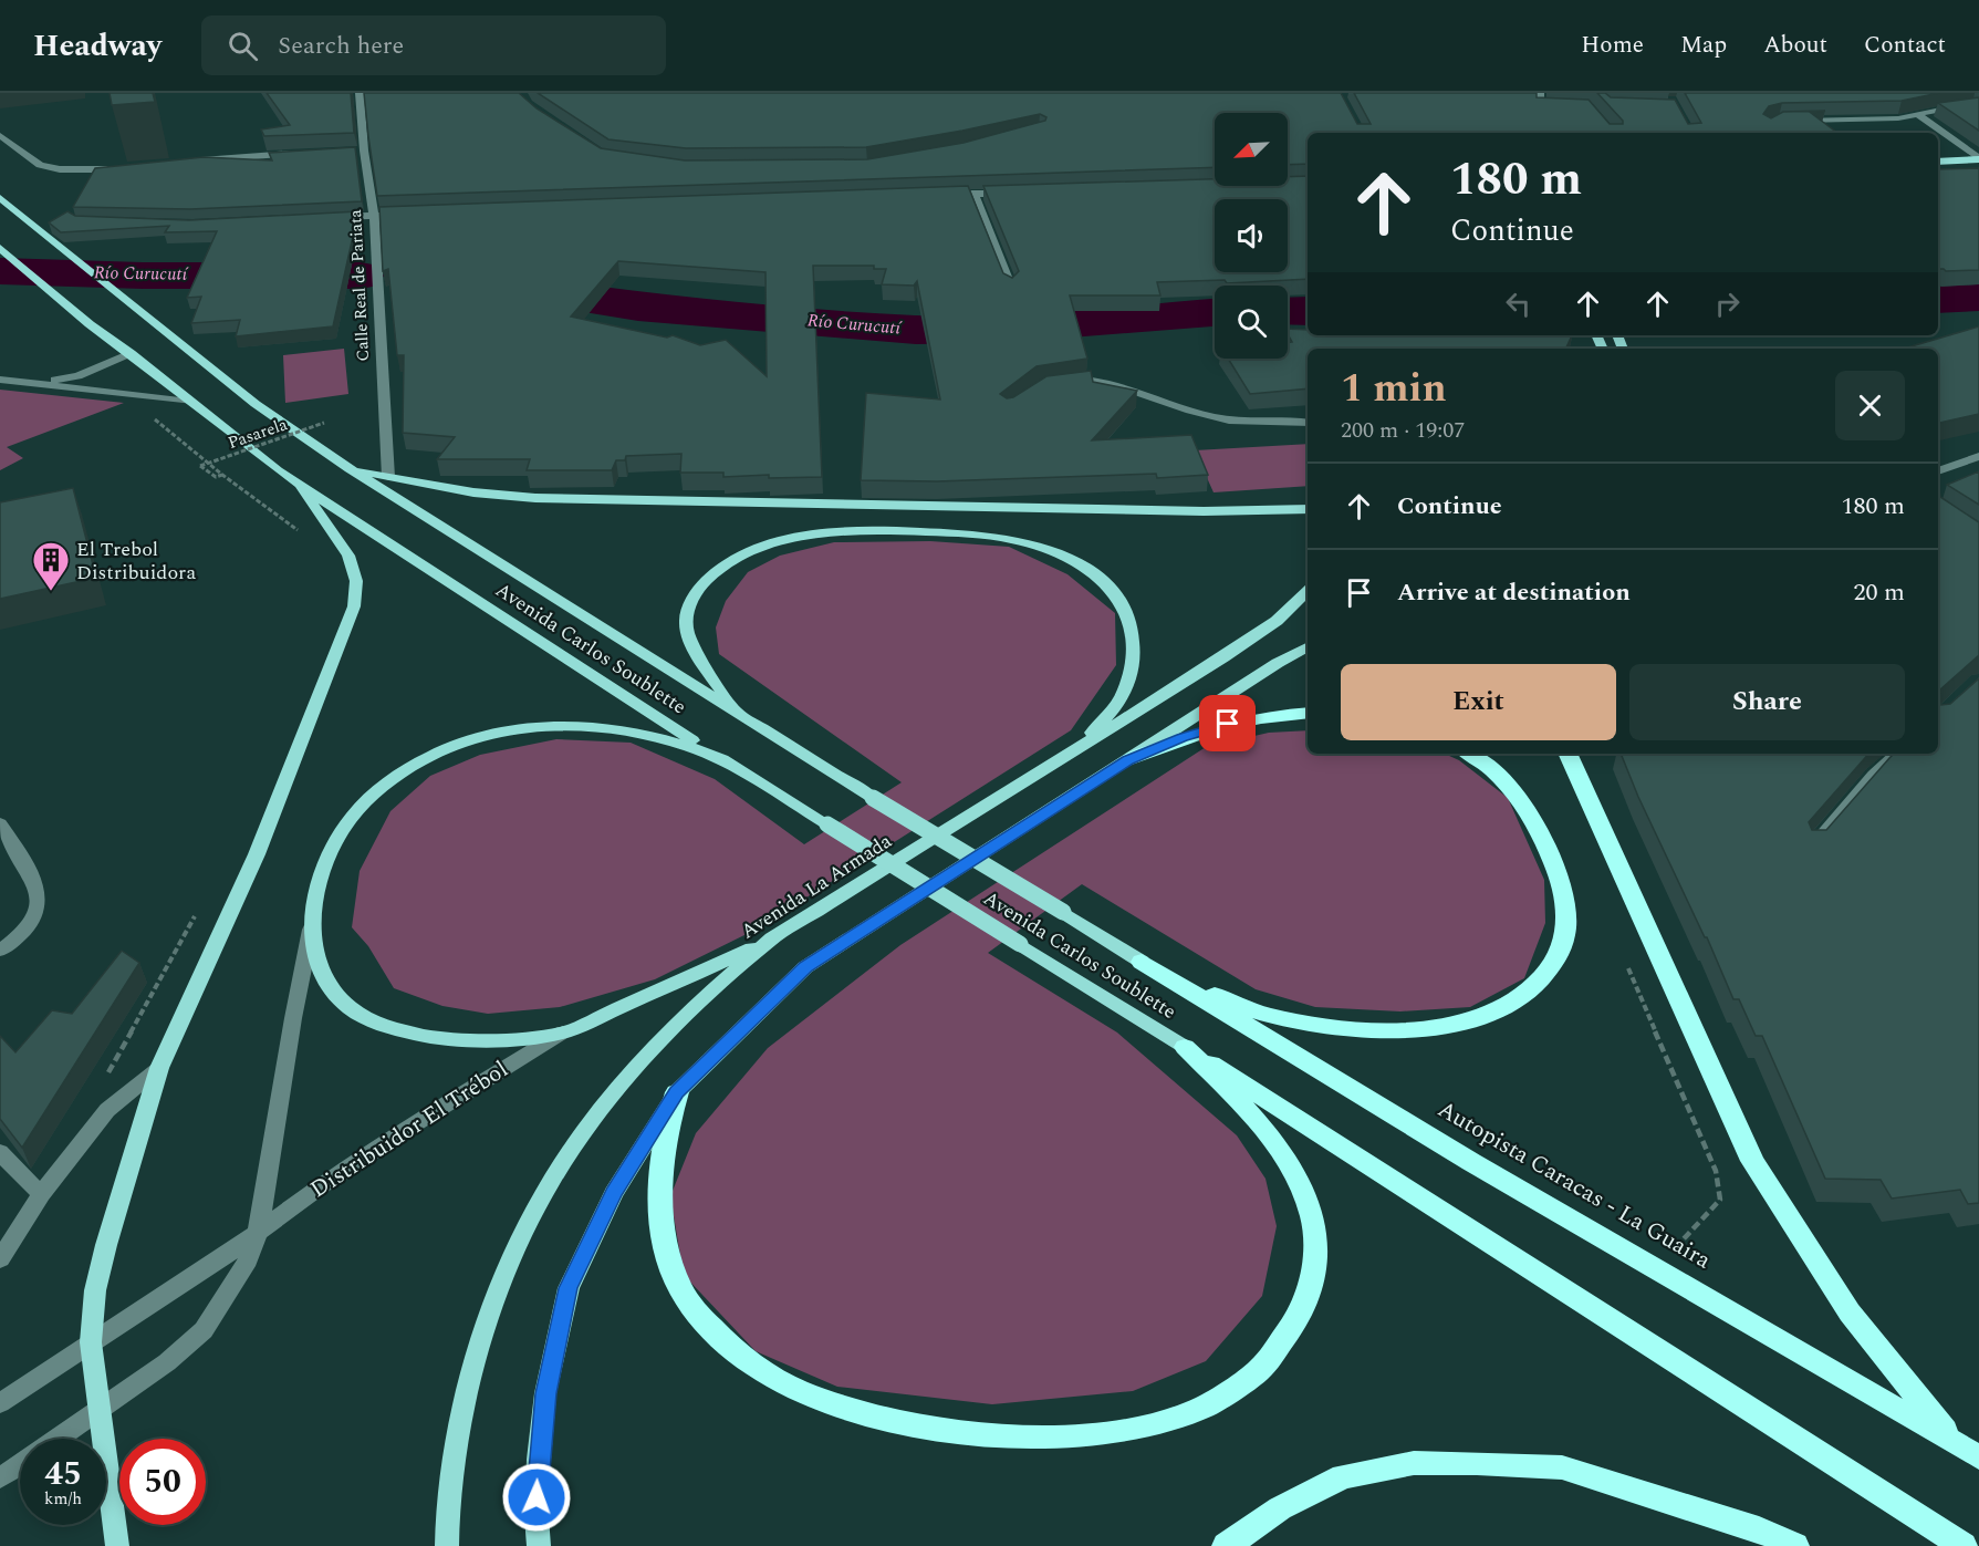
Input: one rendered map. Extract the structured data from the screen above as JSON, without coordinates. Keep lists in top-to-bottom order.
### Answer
{
  "streets": {
    "highway": ["Autopista Caracas - La Guaira"],
    "main road": ["Avenida Carlos Soublette", "Avenida La Armada"],
    "street": ["Calle Real de Pariata", "Distribuidor El Trébol"],
    "path": ["Pasarela"]
  },
  "crossings": [
    ["Avenida Carlos Soublette", "Autopista Caracas - La Guaira"]
  ],
  "water": ["Río Curucutí"],
  "places": {
    "building": ["El Trebol Distribuidora"]
  },
  "north": "bottom left",
  "page": {
    "header": "Headway",
    "search": "Search here",
    "nav": [
      "Home",
      "Map",
      "About",
      "Contact"
    ],
    "turn": ["180 m", "Continue"],
    "heading": ["1 min", "200 m · 19:07"],
    "list": [
      {
        "name": "Continue",
        "value": "180 m"
      },
      {
        "name": "Arrive at destination",
        "value": "20 m"
      }
    ],
    "buttons": ["Exit", "Share"],
    "speed": "45 km/h",
    "limit": "50"
  }
}
